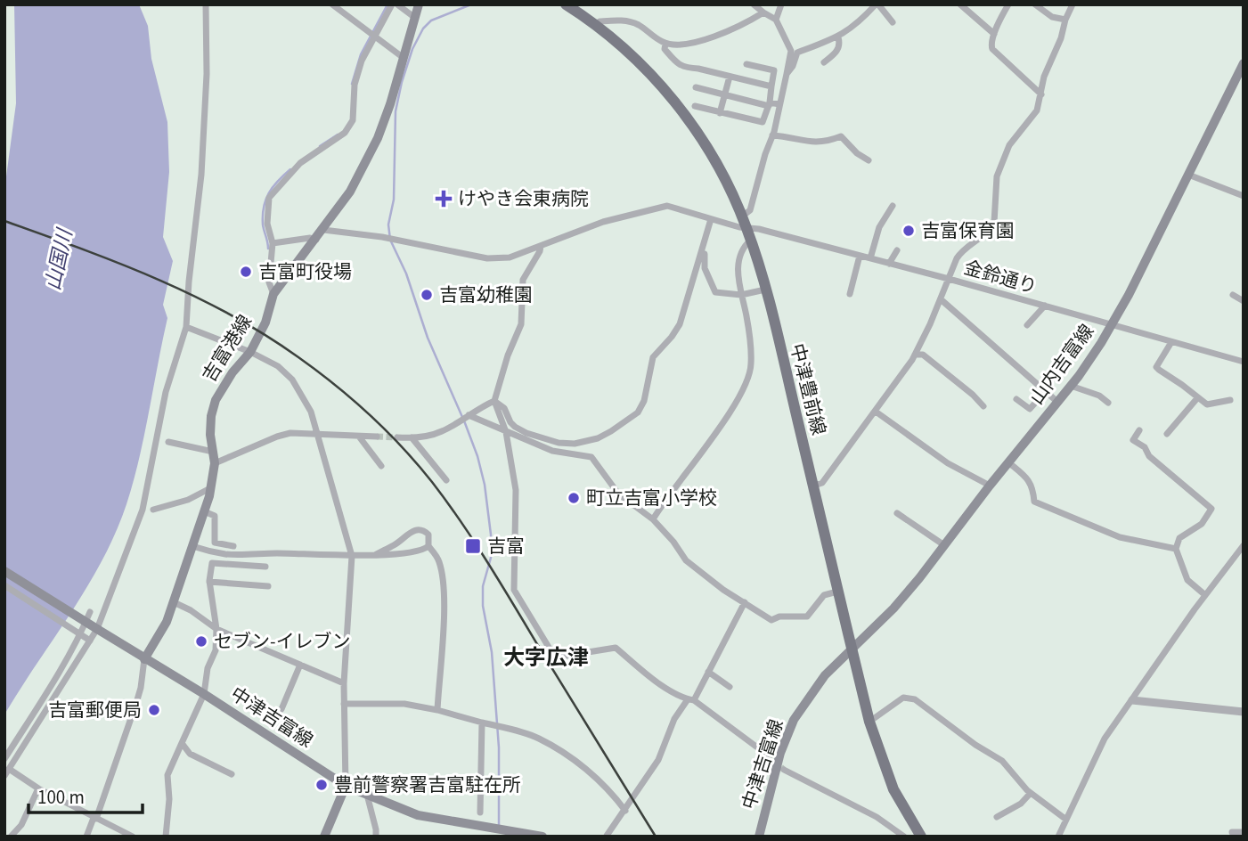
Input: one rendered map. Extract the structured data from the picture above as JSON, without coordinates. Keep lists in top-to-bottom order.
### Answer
{
  "streets": {
    "main road": [
      "吉富港線",
      "山内吉富線",
      "中津豊前線",
      "中津吉富線"
    ],
    "street": ["金鈴通り"]
  },
  "crossings": [
    ["金鈴通り", "吉富港線"],
    ["金鈴通り", "山内吉富線"],
    ["金鈴通り", "中津豊前線"],
    ["吉富港線", "中津吉富線"],
    ["山内吉富線", "中津豊前線"],
    ["山内吉富線", "中津吉富線"],
    ["中津豊前線", "中津吉富線"]
  ],
  "districts": ["大字広津"],
  "water": ["山国川"],
  "places": {
    "health": ["けやき会東病院"],
    "other": [
      "吉富保育園",
      "吉富町役場",
      "吉富幼稚園",
      "町立吉富小学校",
      "セブン-イレブン",
      "吉富郵便局",
      "豊前警察署吉富駐在所"
    ],
    "transit": ["吉富"]
  },
  "scale_bar": "100 m"
}
